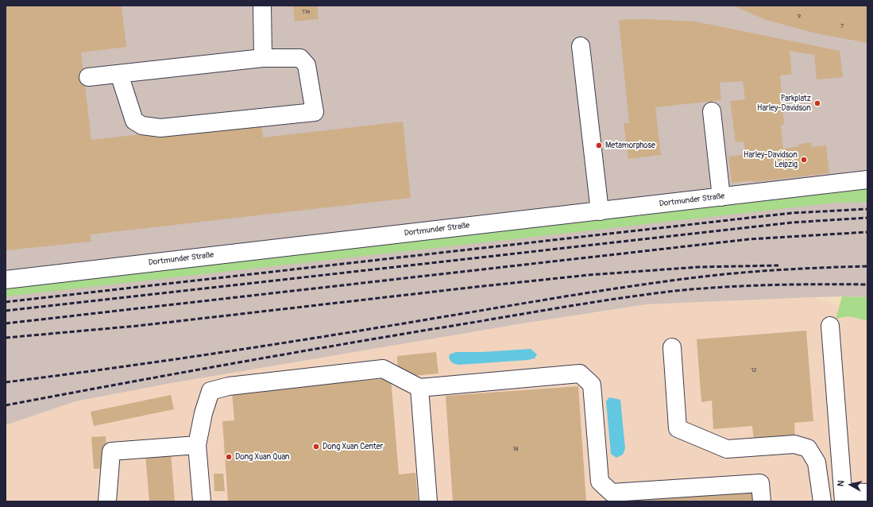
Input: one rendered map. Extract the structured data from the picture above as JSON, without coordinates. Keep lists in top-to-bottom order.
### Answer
{
  "streets": {
    "street": ["Dortmunder Straße"]
  },
  "places": [
    "Parkplatz Harley-Davidson",
    "Metamorphose",
    "Harley-Davidson Leipzig",
    "Dong Xuan Center",
    "Dong Xuan Quan"
  ],
  "house_numbers": [
    "11a",
    "9",
    "7",
    "12",
    "18"
  ],
  "north": "left"
}
